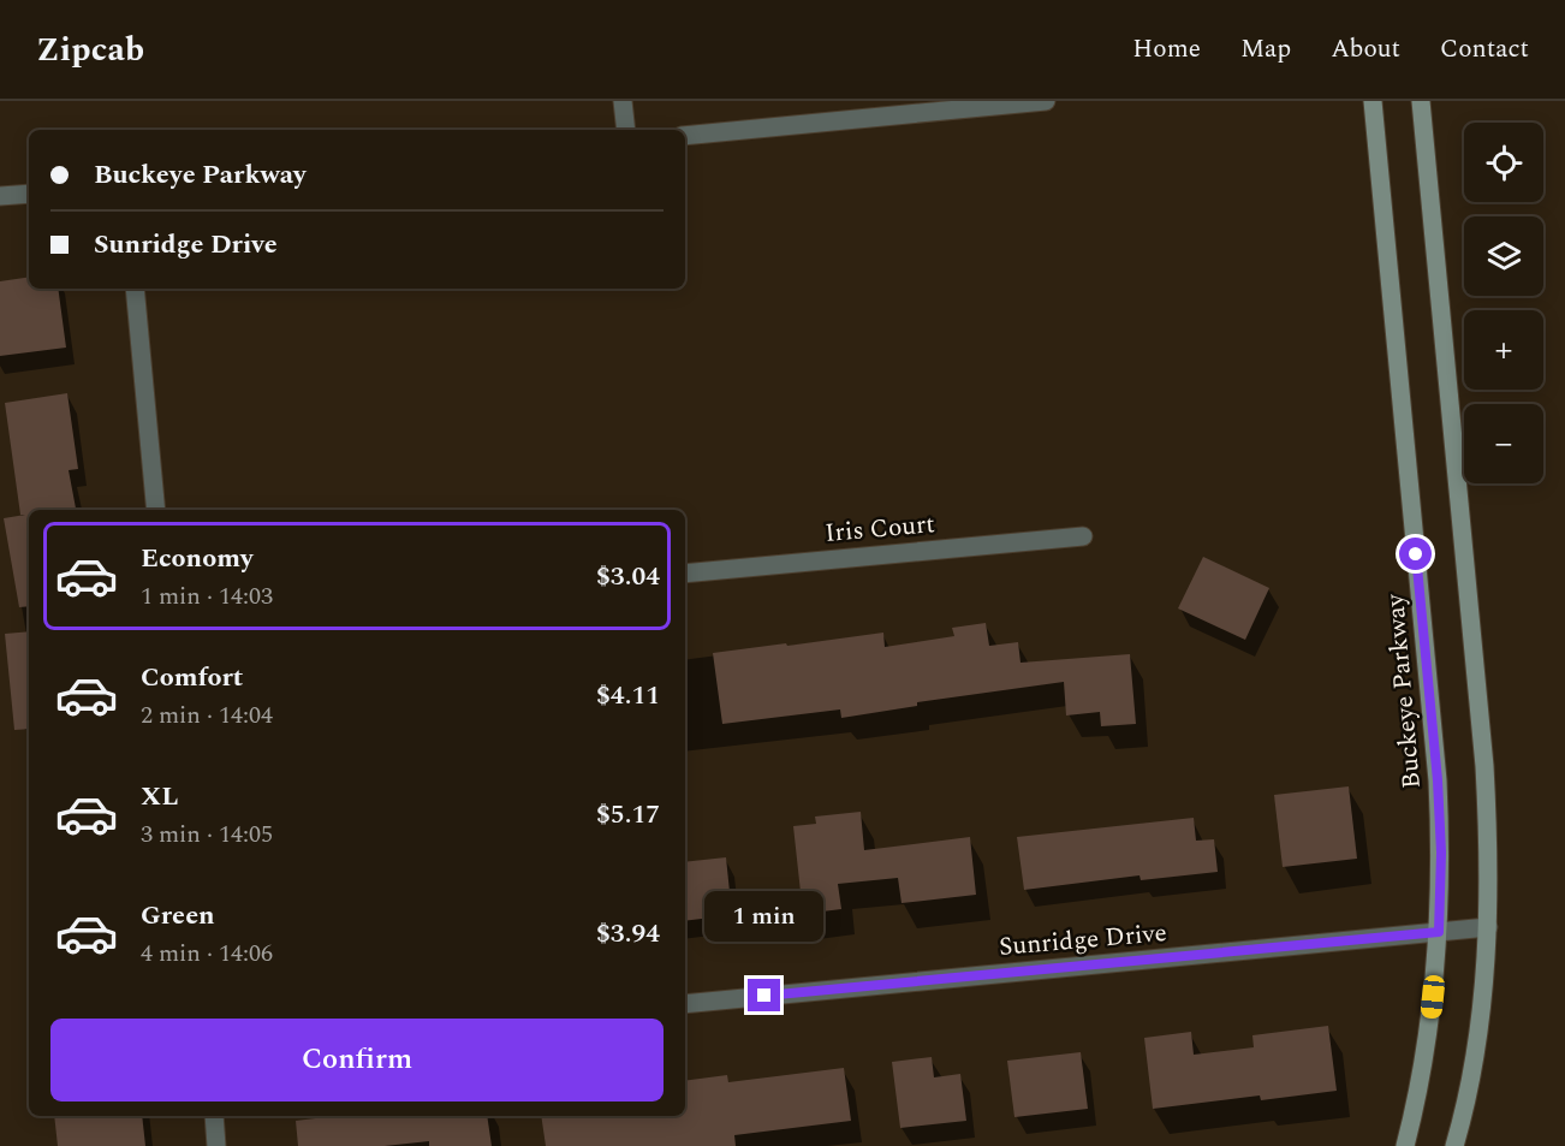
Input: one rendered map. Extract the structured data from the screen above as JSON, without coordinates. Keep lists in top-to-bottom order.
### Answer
{
  "streets": {
    "street": ["Iris Court", "Buckeye Parkway", "Sunridge Drive"]
  },
  "crossings": [
    ["Buckeye Parkway", "Sunridge Drive"]
  ],
  "page": {
    "header": "Zipcab",
    "nav": [
      "Home",
      "Map",
      "About",
      "Contact"
    ],
    "map_buttons": ["+", "−"],
    "banner": ["Buckeye Parkway", "Sunridge Drive"],
    "list": [
      {
        "name": "Economy",
        "note": "1 min · 14:03",
        "value": "$3.04"
      },
      {
        "name": "Comfort",
        "note": "2 min · 14:04",
        "value": "$4.11"
      },
      {
        "name": "XL",
        "note": "3 min · 14:05",
        "value": "$5.17"
      },
      {
        "name": "Green",
        "note": "4 min · 14:06",
        "value": "$3.94"
      }
    ],
    "bubble": "1 min",
    "buttons": "Confirm"
  }
}
